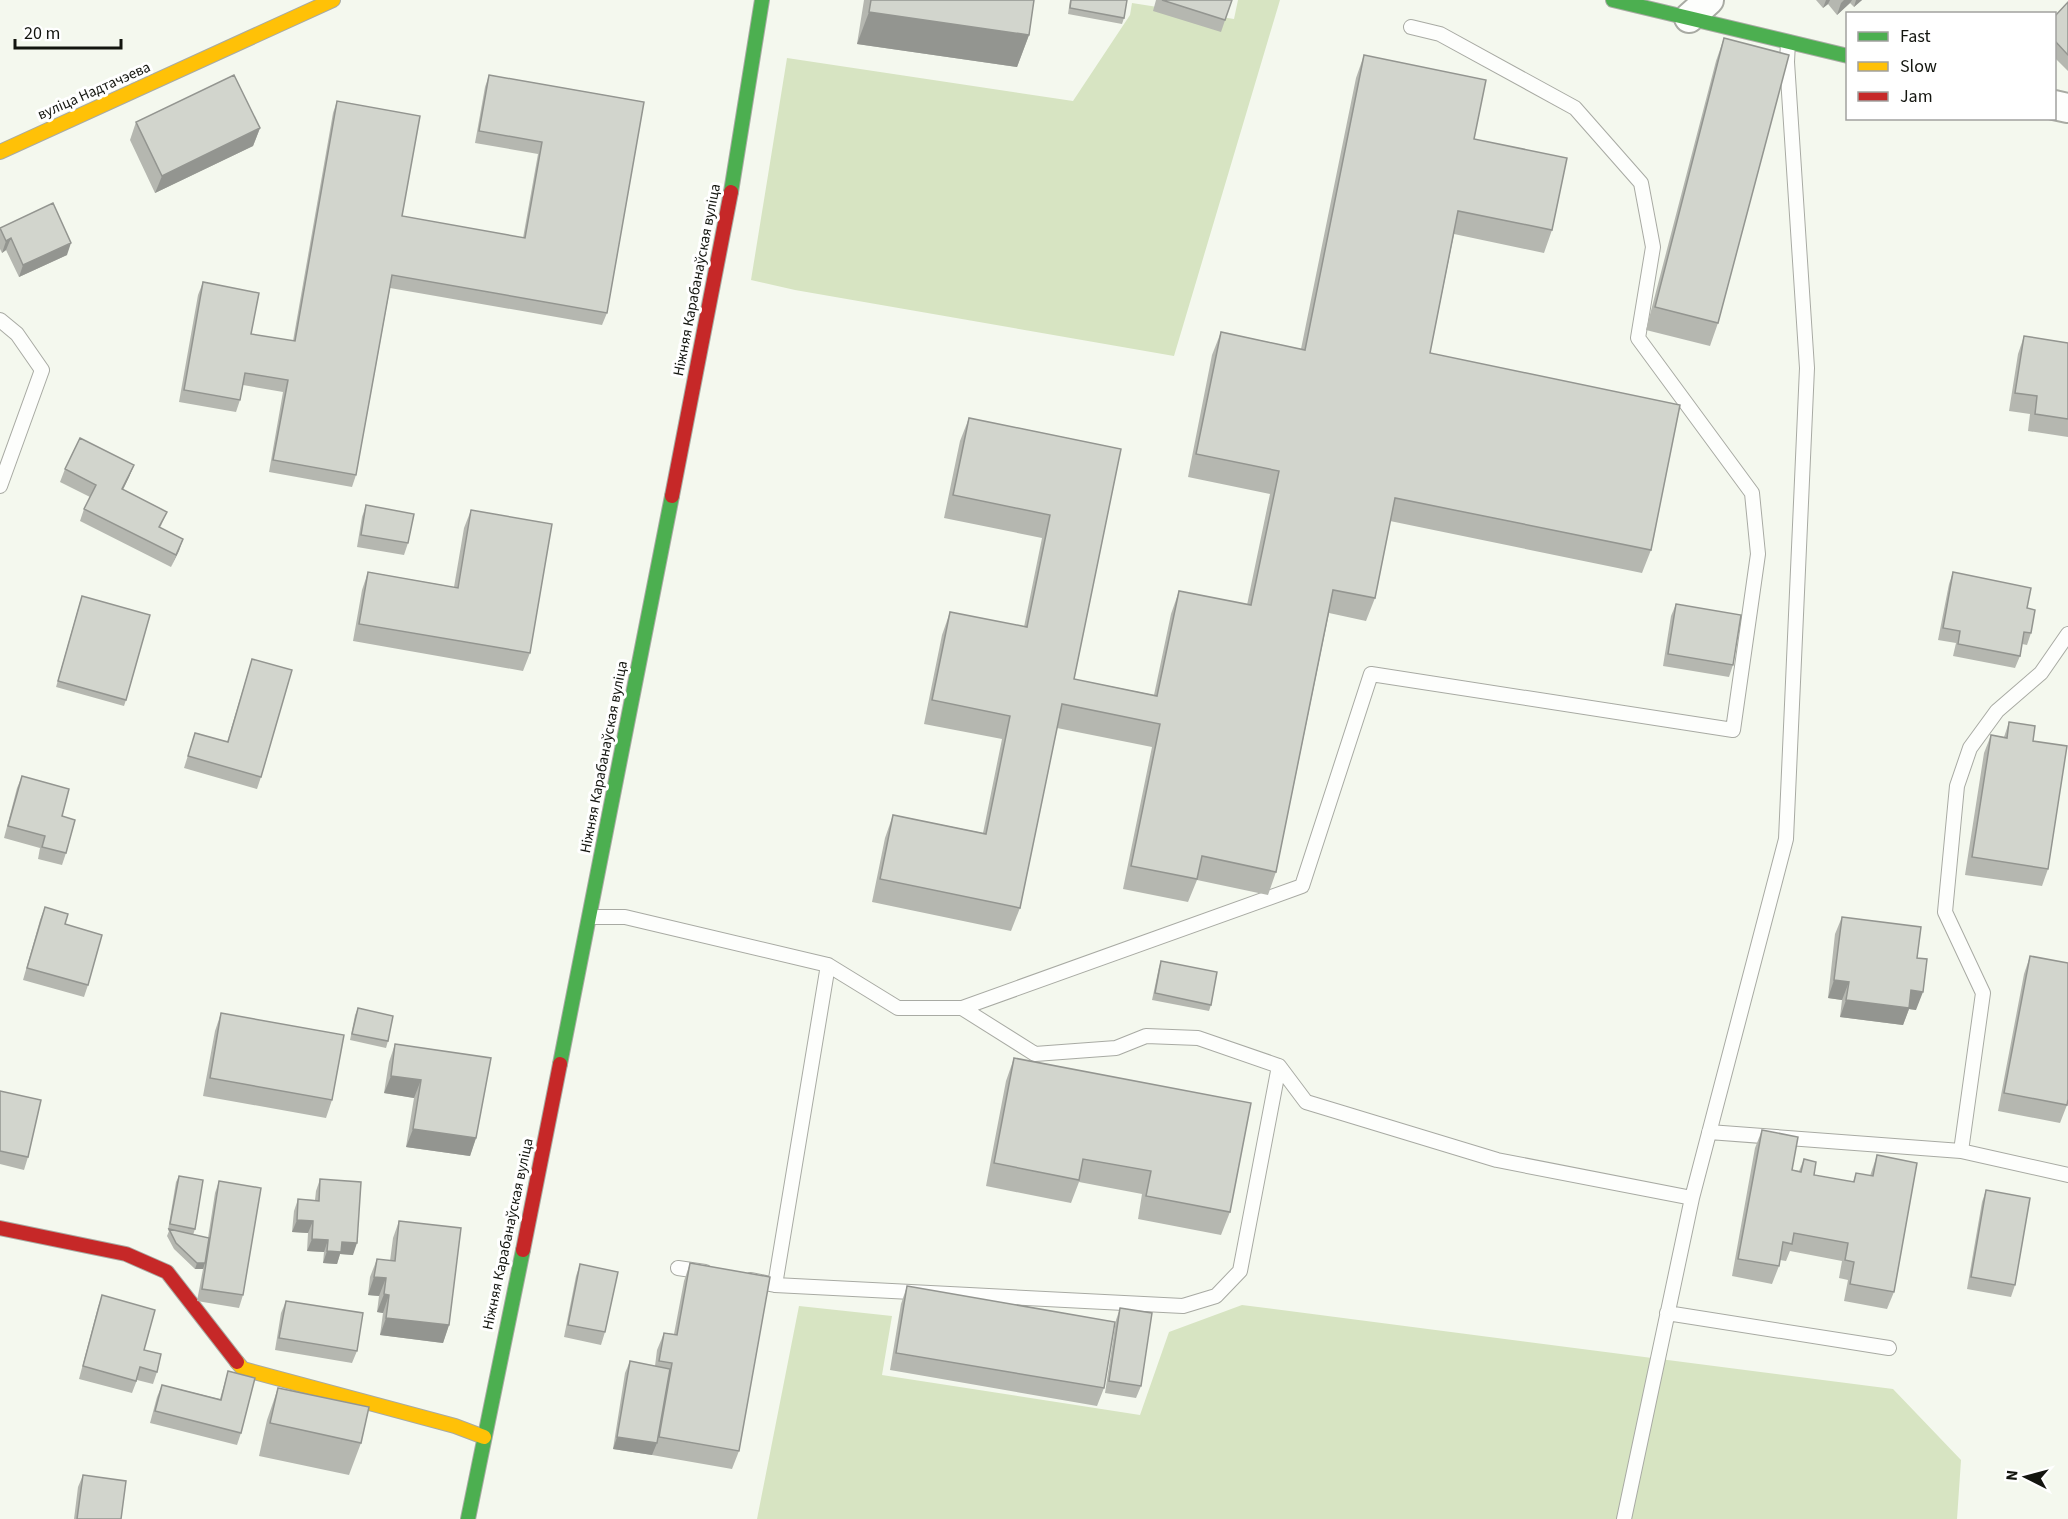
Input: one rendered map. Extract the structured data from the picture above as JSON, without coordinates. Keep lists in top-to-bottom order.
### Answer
{
  "streets": {
    "main road": ["вуліца Надтачэева", "Ніжняя Карабанаўская вуліца"]
  },
  "legend": ["Fast", "Slow", "Jam"],
  "scale_bar": "20 m",
  "north": "left"
}
